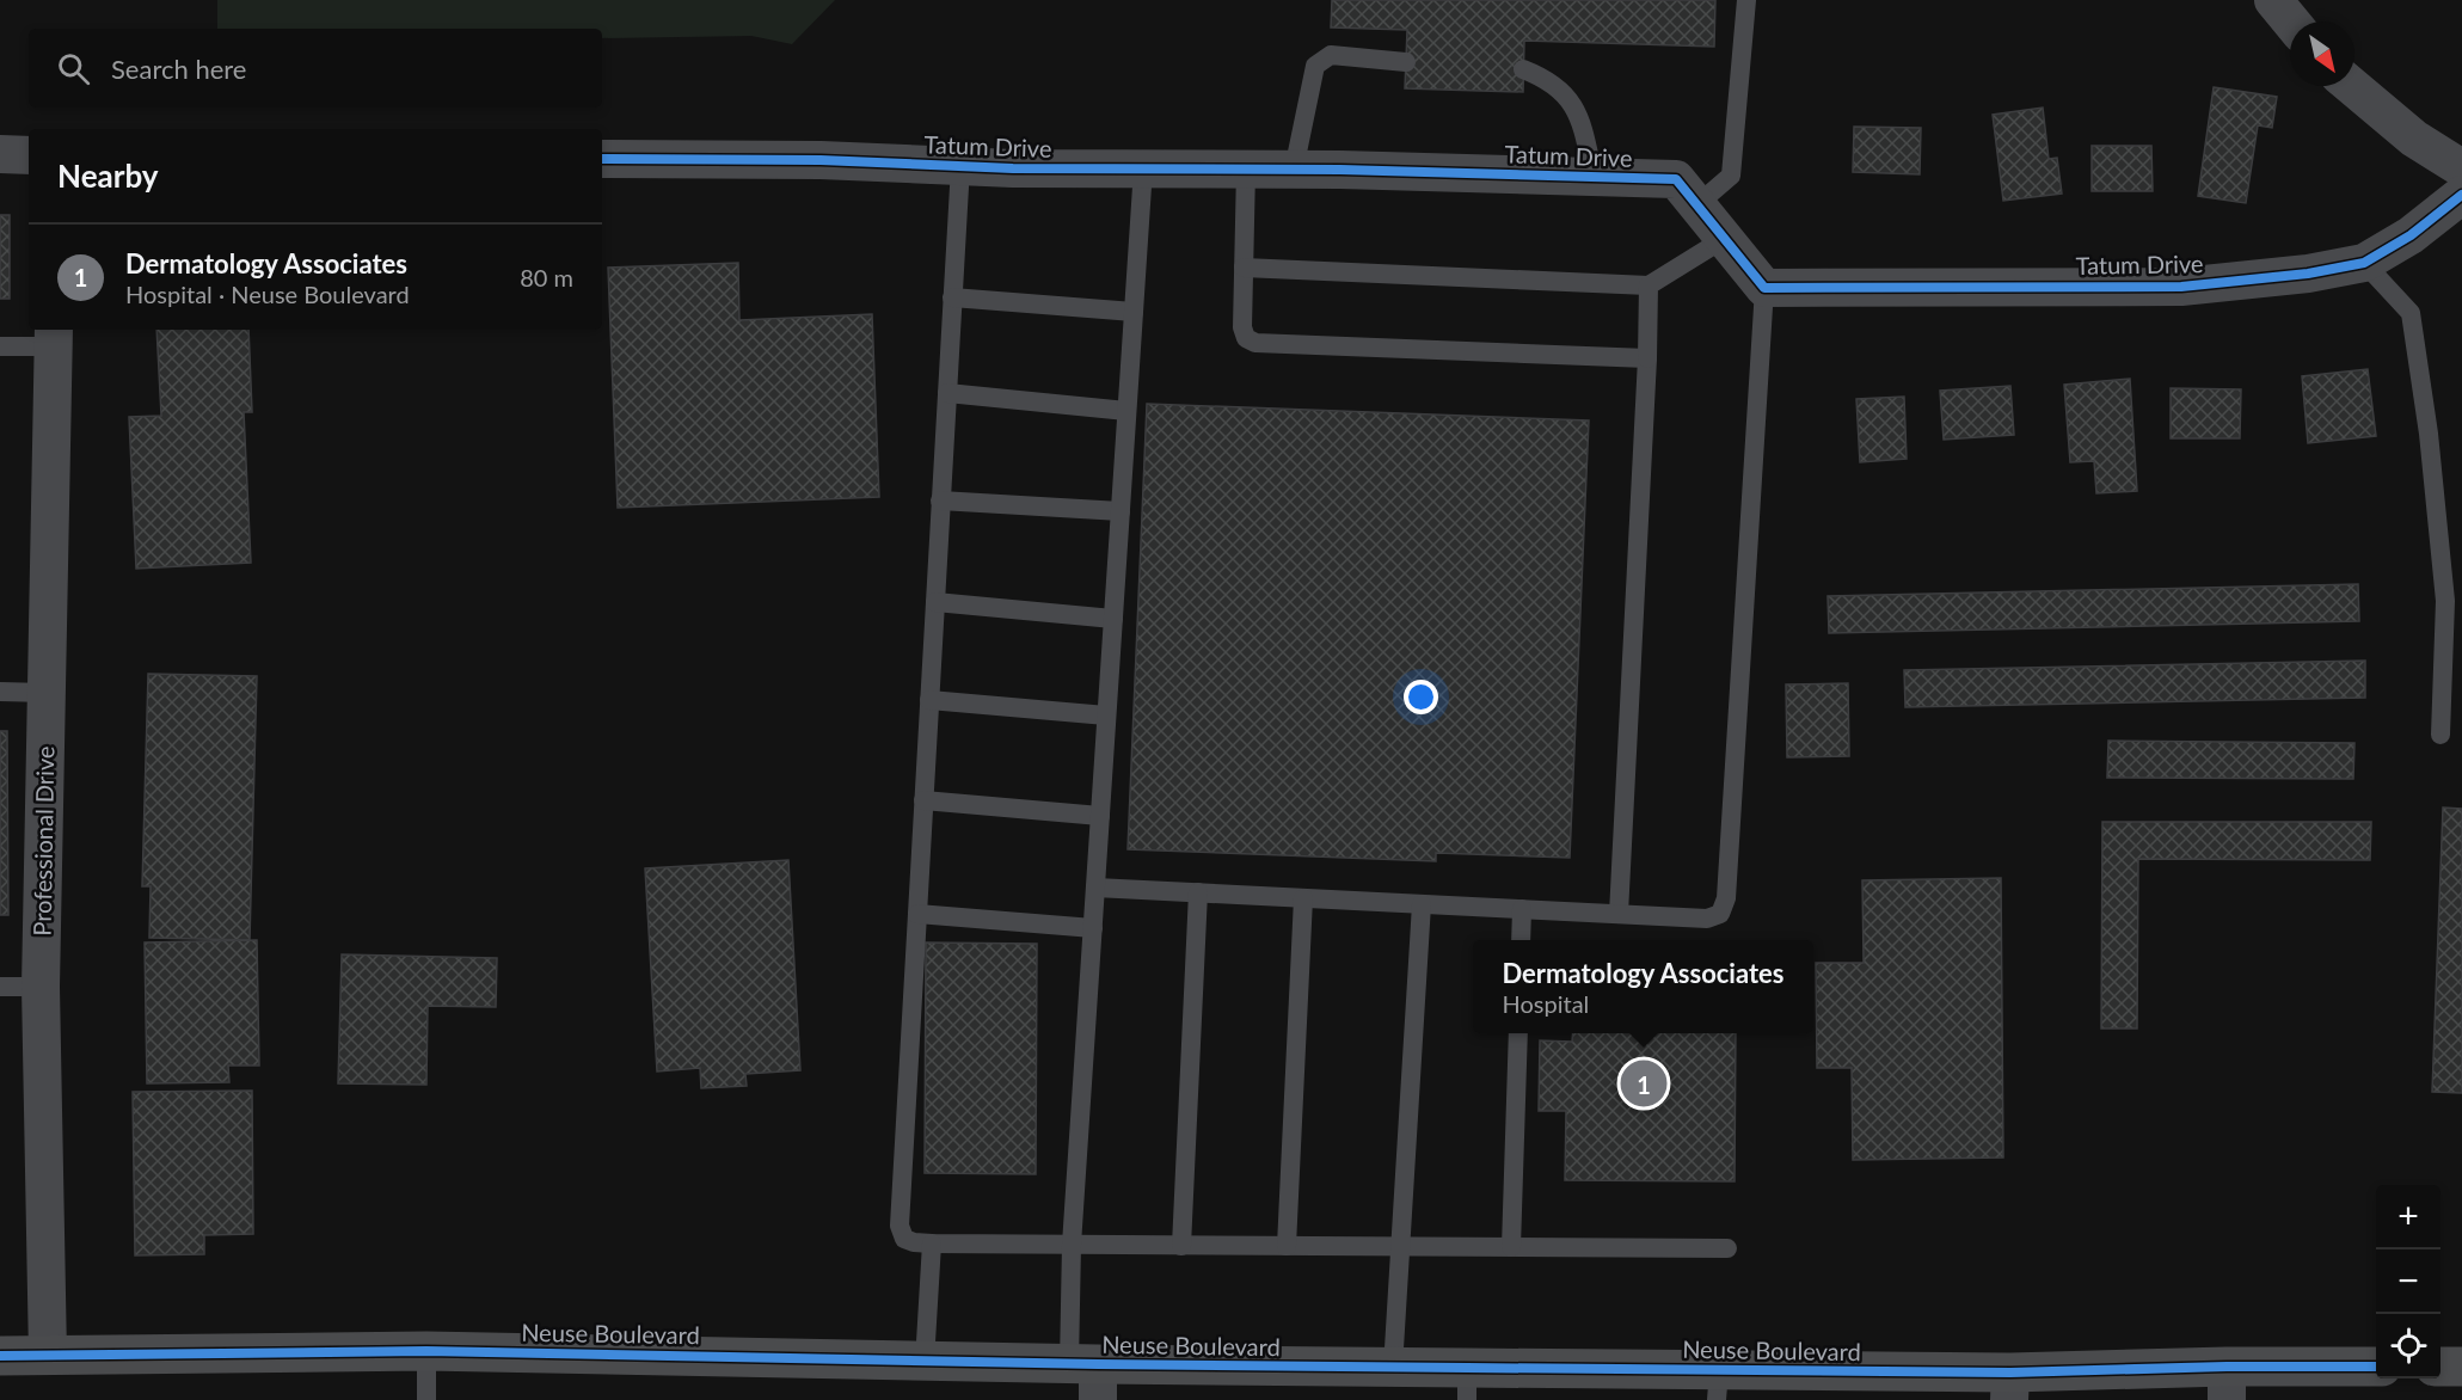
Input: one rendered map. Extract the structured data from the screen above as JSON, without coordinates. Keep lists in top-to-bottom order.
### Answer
{
  "streets": {
    "main road": ["Neuse Boulevard"],
    "street": ["Tatum Drive", "Professional Drive"]
  },
  "crossings": [
    ["Professional Drive", "Neuse Boulevard"]
  ],
  "north": "bottom right",
  "page": {
    "search": "Search here",
    "heading": "Nearby",
    "list": [
      {
        "mark": "1",
        "name": "Dermatology Associates",
        "note": "Hospital · Neuse Boulevard",
        "value": "80 m"
      }
    ],
    "popup": ["Dermatology Associates", "Hospital"],
    "pins": "1",
    "map_buttons": ["+", "−"]
  }
}
